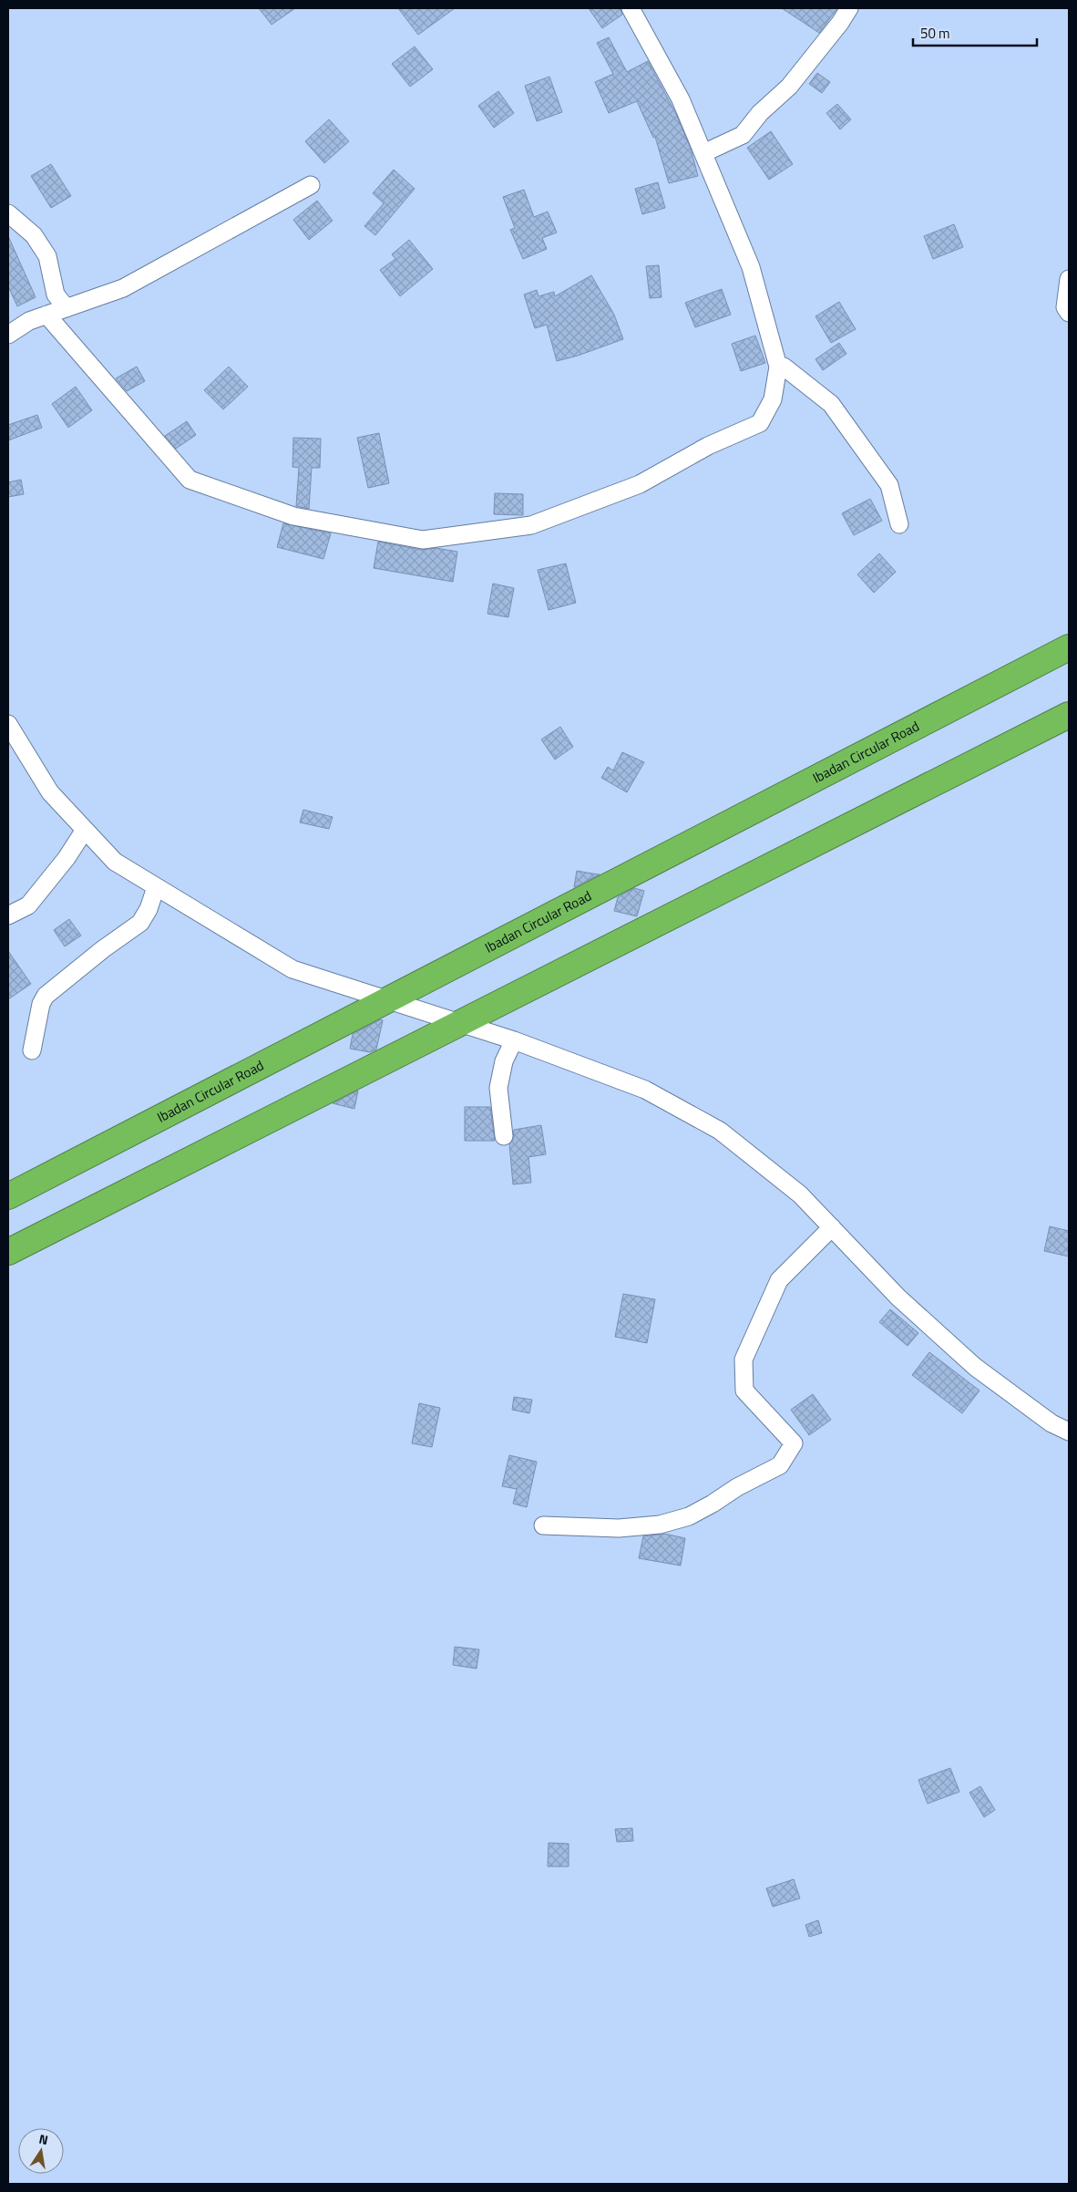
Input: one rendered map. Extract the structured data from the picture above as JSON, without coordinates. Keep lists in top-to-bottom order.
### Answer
{
  "streets": {
    "highway": ["Ibadan Circular Road"]
  },
  "scale_bar": "50 m",
  "north": "top"
}
